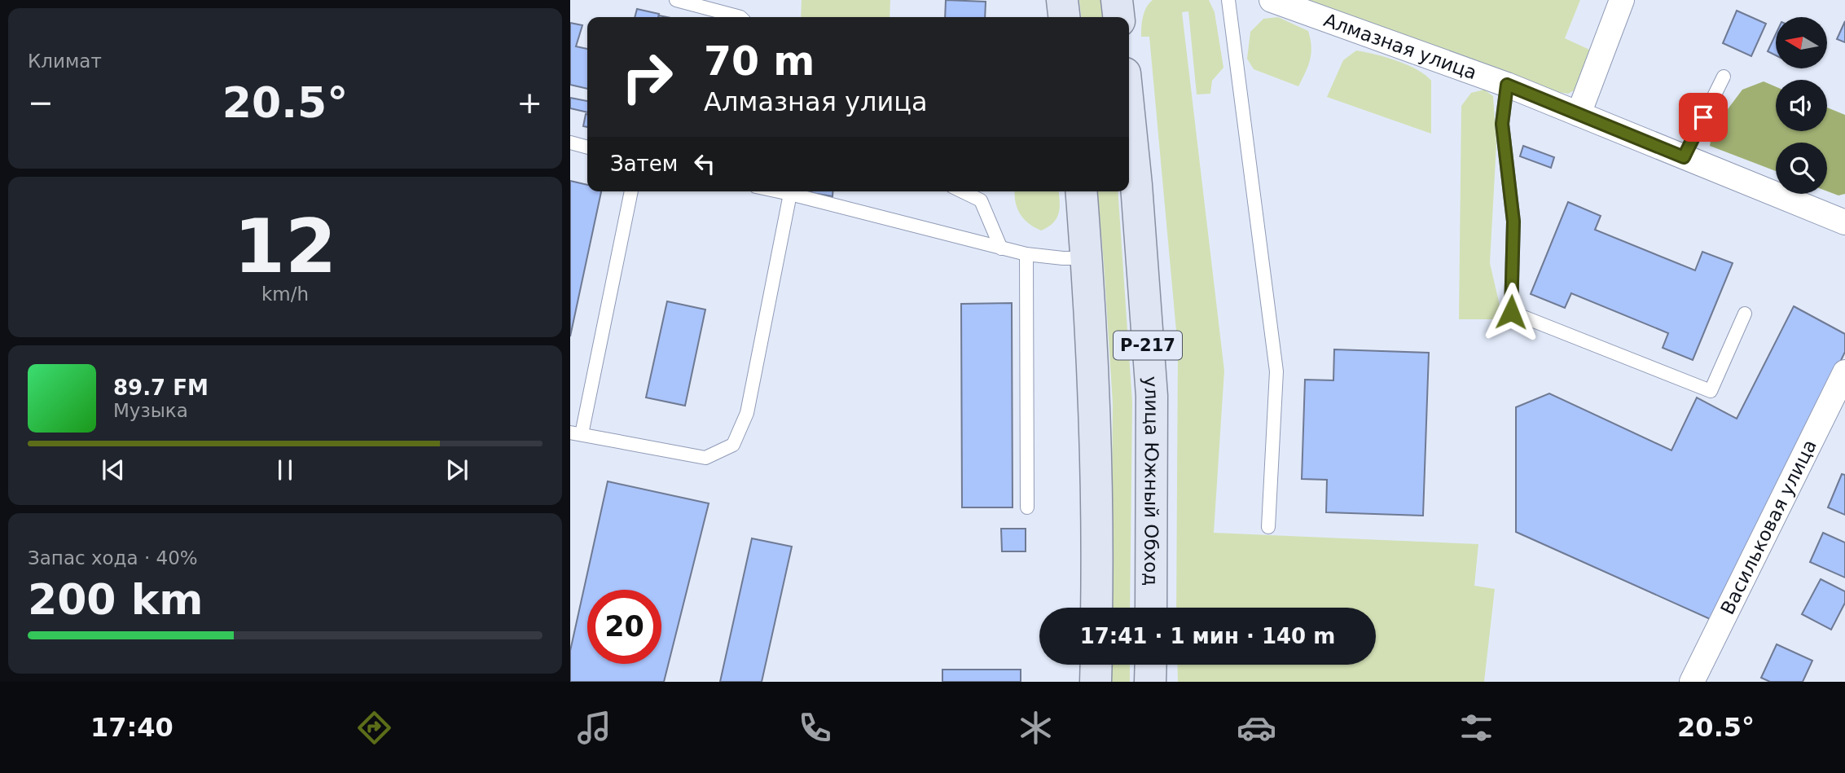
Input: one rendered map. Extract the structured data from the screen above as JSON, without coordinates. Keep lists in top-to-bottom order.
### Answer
{
  "streets": {
    "main road": ["Р-217", "улица Южный Обход"],
    "street": ["Алмазная улица", "Васильковая улица"]
  },
  "north": "left",
  "page": {
    "tile": [
      "Климат",
      ["12", "km/h"],
      ["Запас хода · 40%", "200 km"]
    ],
    "turn": ["70 m", "Алмазная улица"],
    "heat": ["−", "20.5°", "+"],
    "then": "Затем",
    "song": ["89.7 FM", "Музыка"],
    "limit": "20",
    "trip": "17:41 · 1 мин · 140 m",
    "tabs": ["17:40", "20.5°"]
  }
}
